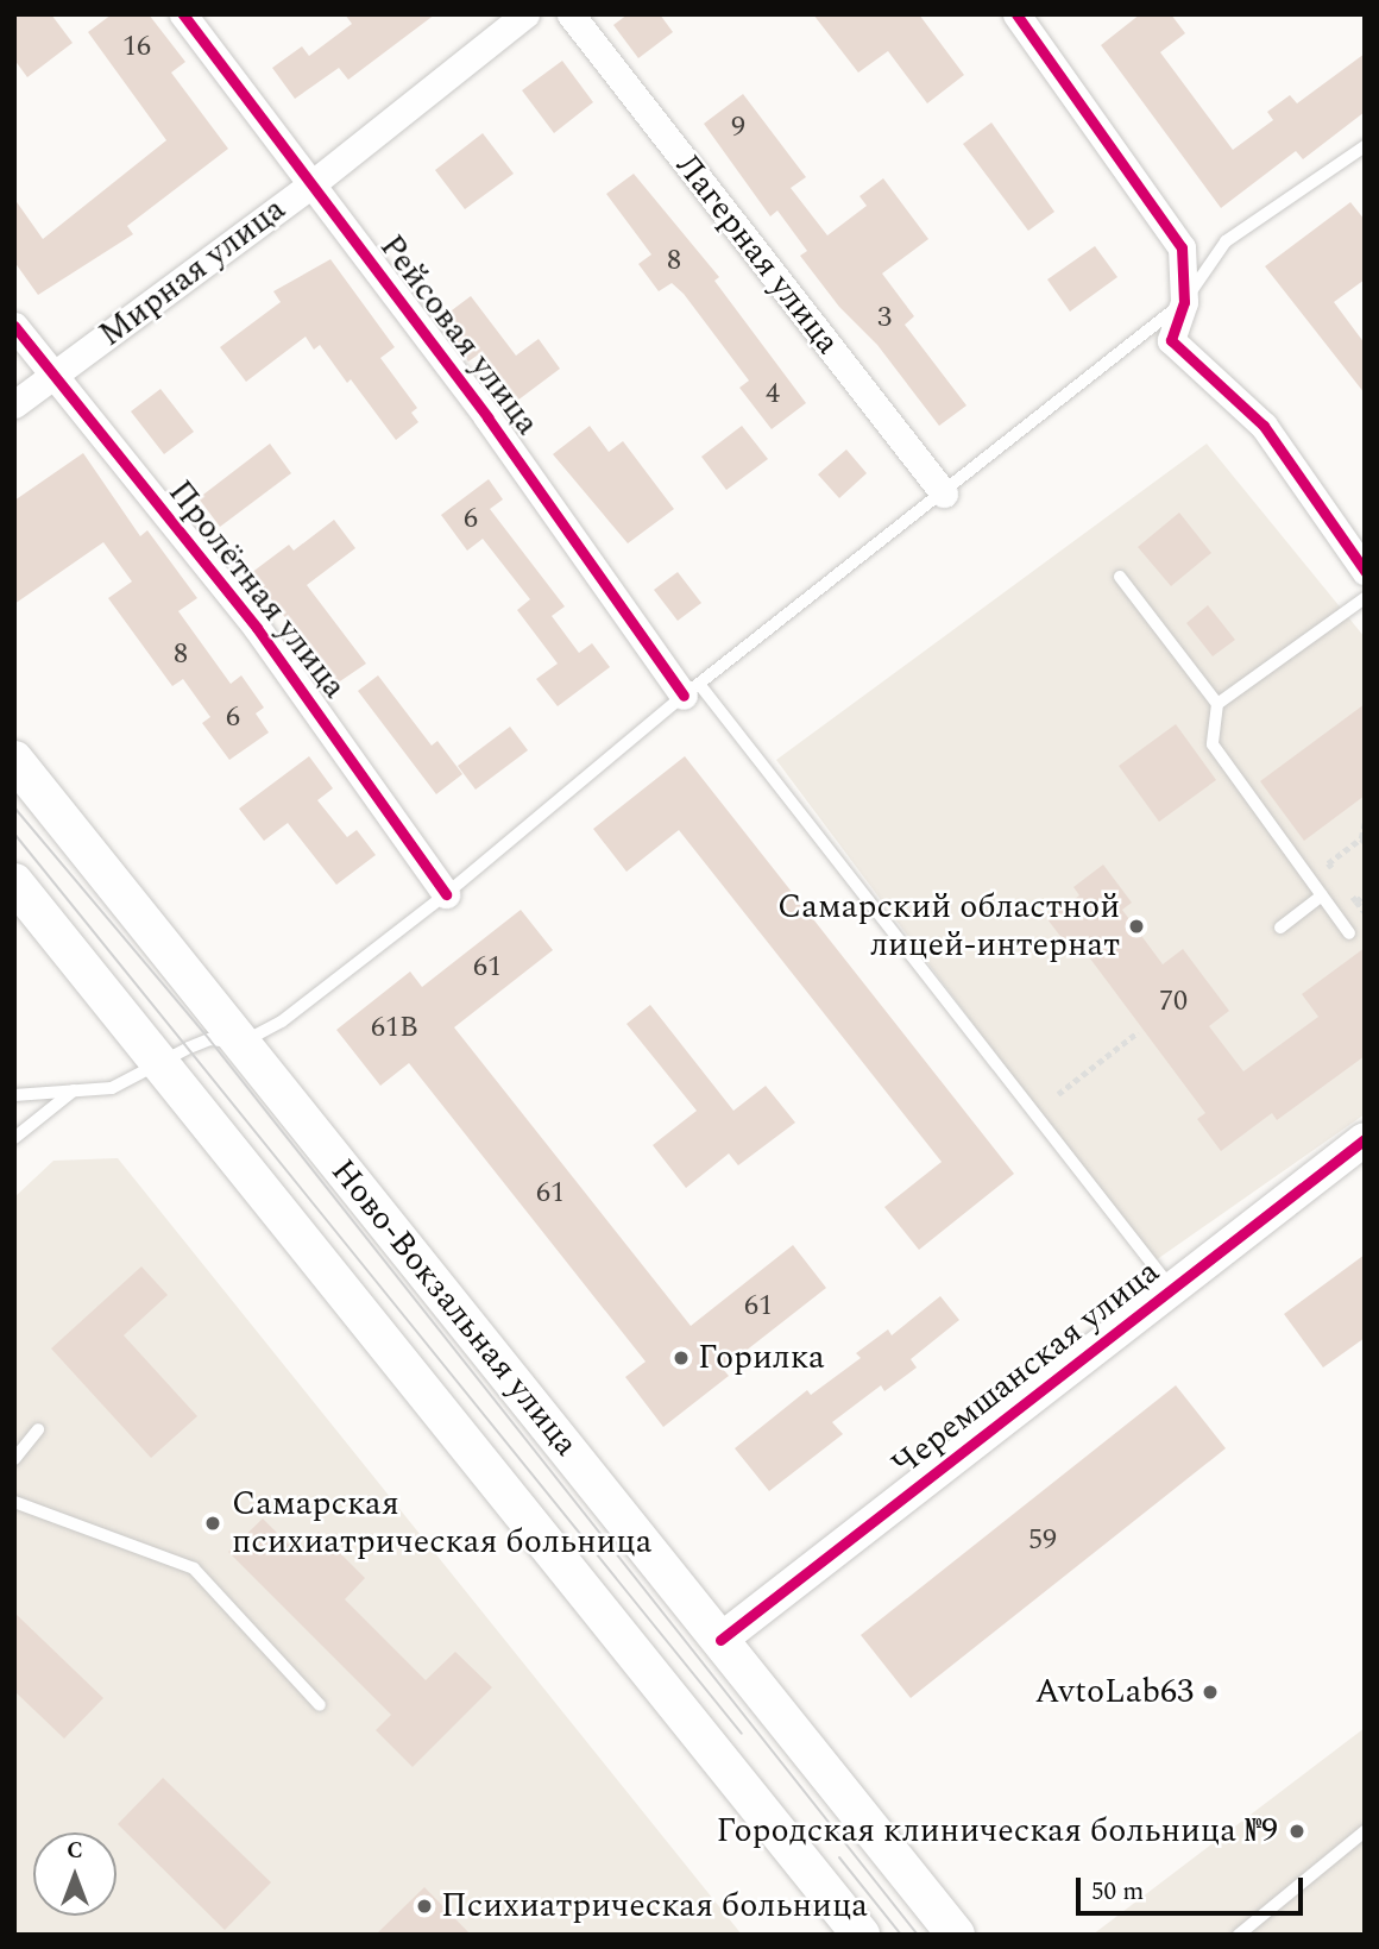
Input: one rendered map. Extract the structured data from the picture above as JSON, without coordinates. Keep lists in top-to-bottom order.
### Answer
{
  "streets": {
    "main road": ["Ново-Вокзальная улица"],
    "street": [
      "Лагерная улица",
      "Мирная улица",
      "Рейсовая улица",
      "Пролётная улица",
      "Черемшанская улица"
    ]
  },
  "crossings": [
    ["Мирная улица", "Рейсовая улица"],
    ["Мирная улица", "Пролётная улица"],
    ["Ново-Вокзальная улица", "Черемшанская улица"]
  ],
  "places": [
    "Самарский областной лицей-интернат",
    "Горилка",
    "Самарская психиатрическая больница",
    "AvtoLab63",
    "Городская клиническая больница №9",
    "Психиатрическая больница"
  ],
  "house_numbers": [
    "16",
    "9",
    "8",
    "3",
    "4",
    "6",
    "8",
    "6",
    "61",
    "70",
    "61В",
    "61",
    "61",
    "59"
  ],
  "scale_bar": "50 m",
  "north": "top"
}
